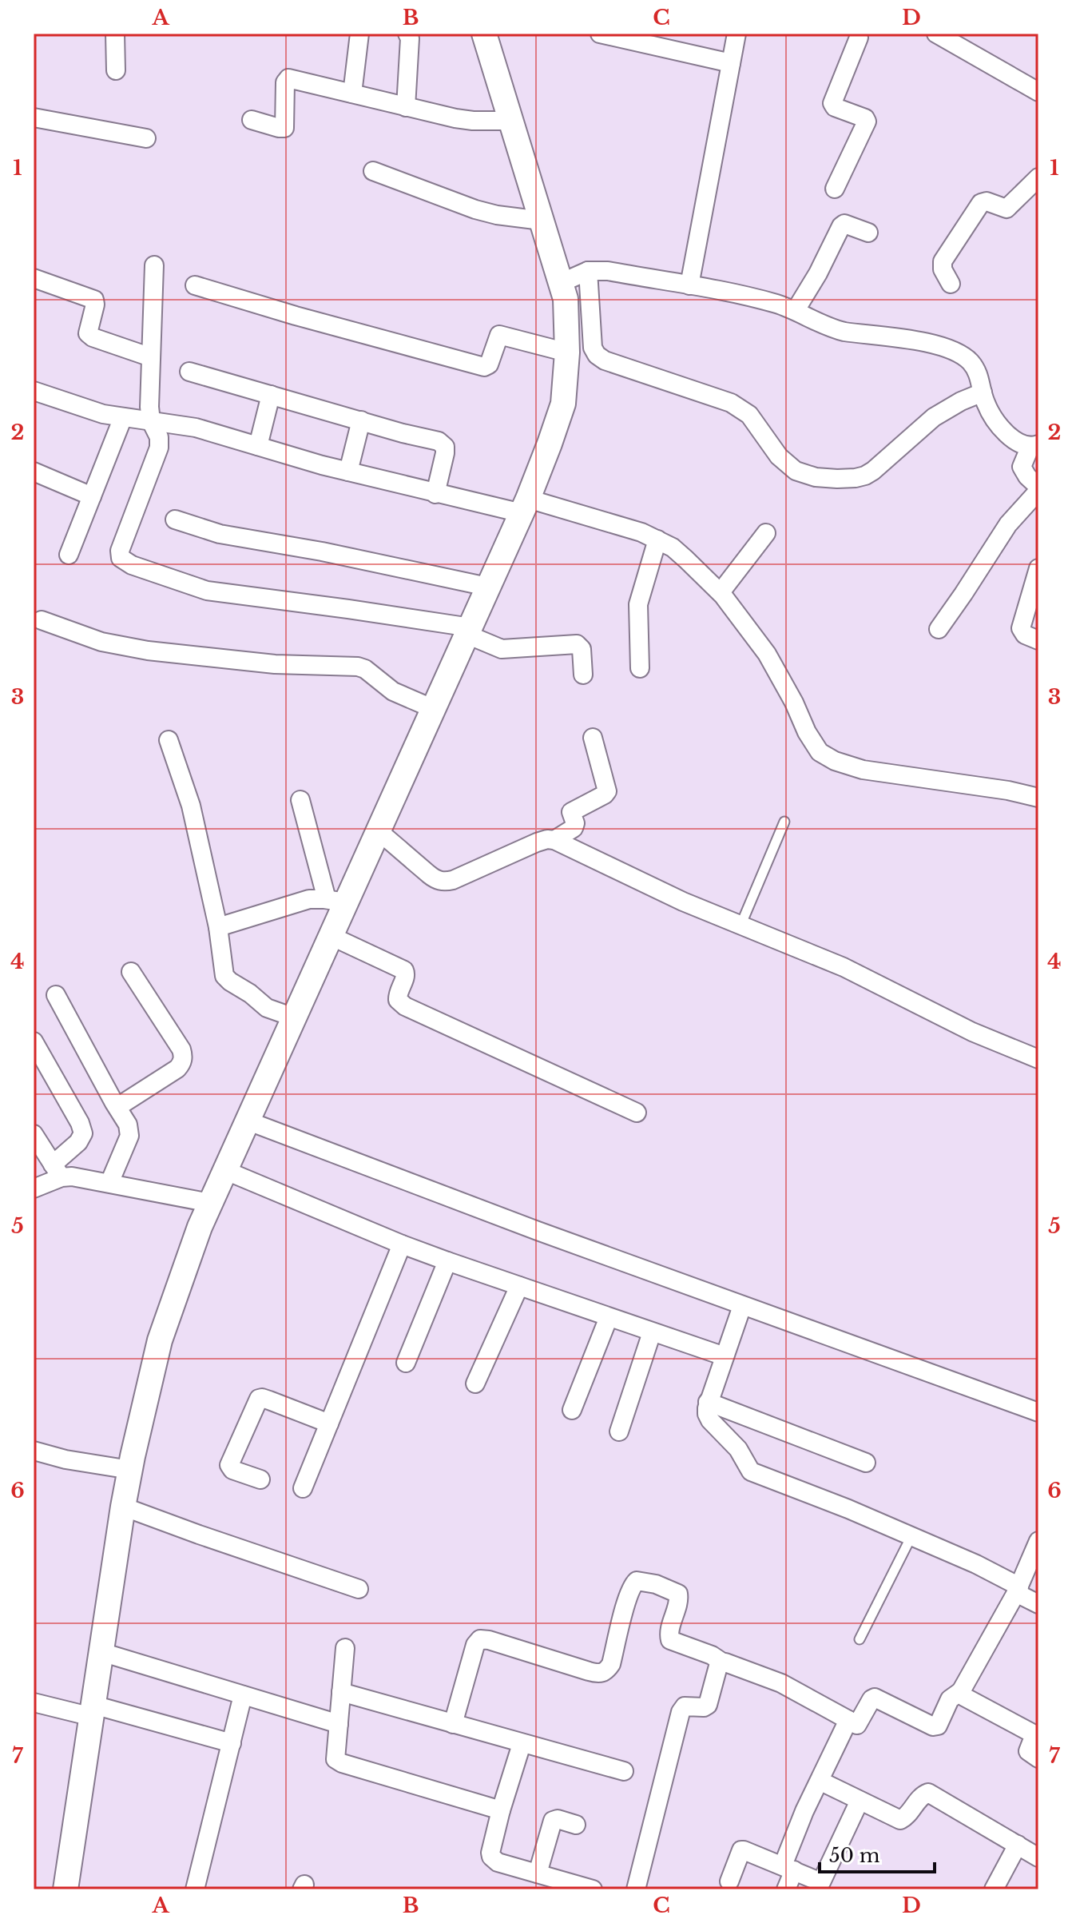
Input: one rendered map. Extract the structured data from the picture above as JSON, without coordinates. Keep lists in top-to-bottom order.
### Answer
{
  "scale_bar": "50 m",
  "grid": {
    "columns": [
      "A",
      "B",
      "C",
      "D"
    ],
    "rows": [
      "1",
      "2",
      "3",
      "4",
      "5",
      "6",
      "7"
    ]
  }
}
